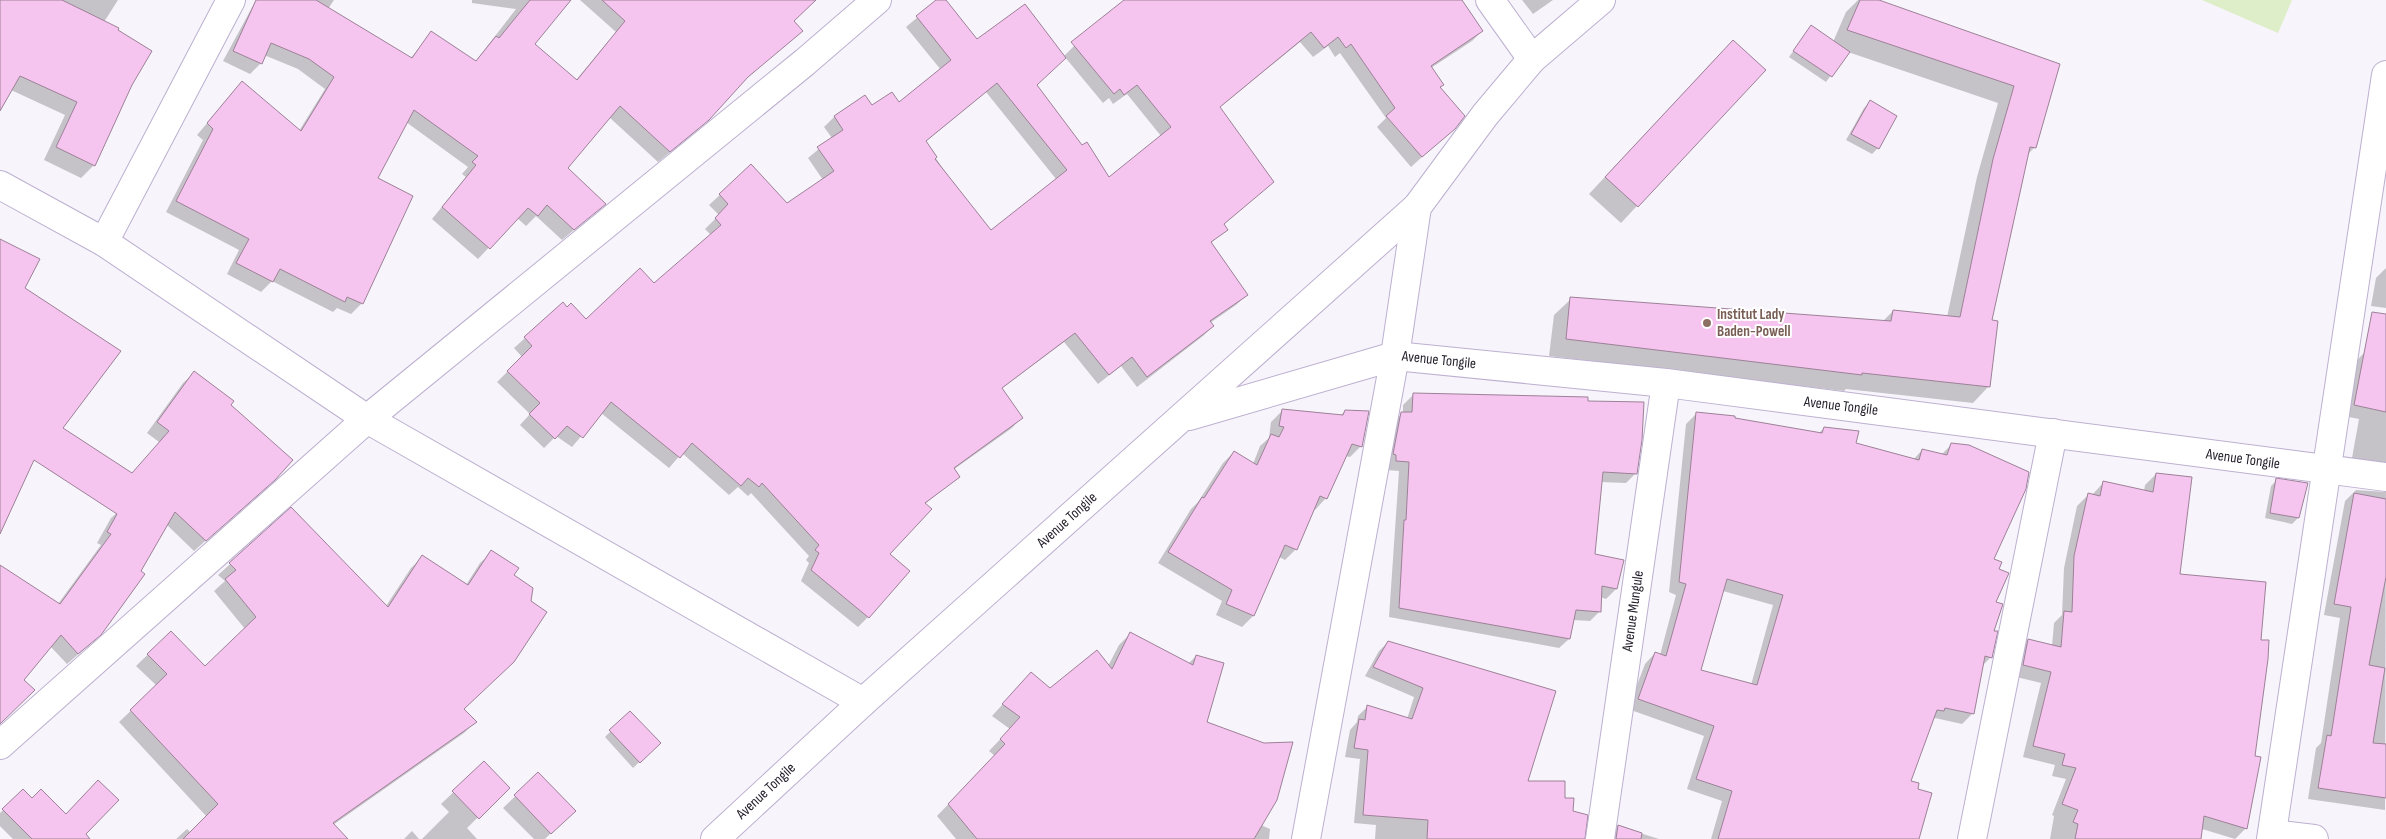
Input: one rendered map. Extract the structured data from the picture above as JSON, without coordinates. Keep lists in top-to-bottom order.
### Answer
{
  "streets": {
    "street": ["Avenue Tongile", "Avenue Mungule"]
  },
  "crossings": [
    ["Avenue Tongile", "Avenue Mungule"]
  ],
  "places": ["Institut Lady Baden-Powell"]
}
